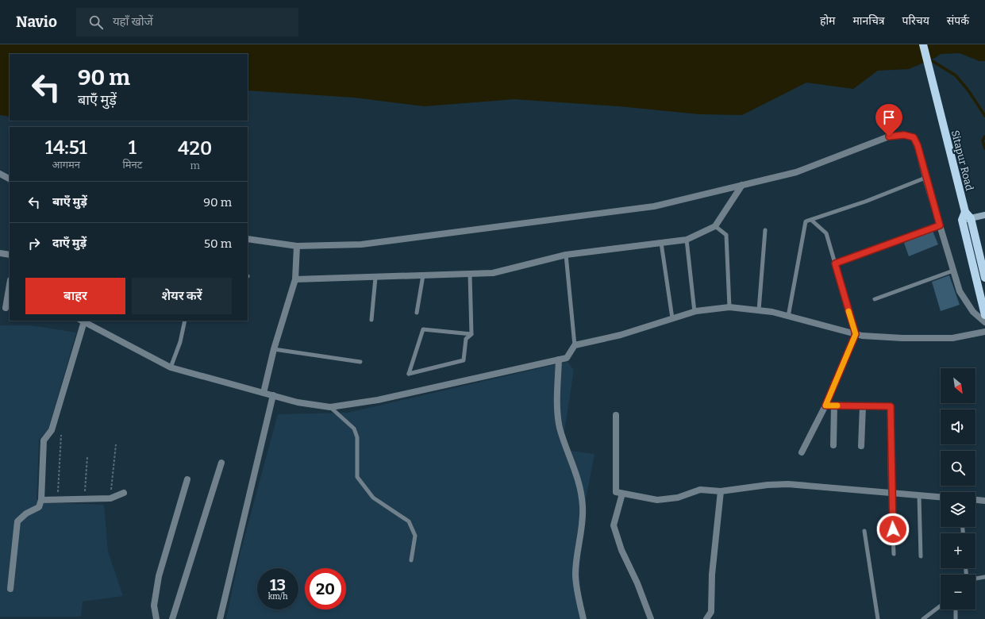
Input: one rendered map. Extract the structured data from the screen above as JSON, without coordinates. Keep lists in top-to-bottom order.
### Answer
{
  "streets": {
    "main road": ["Sitapur Road"]
  },
  "north": "bottom right",
  "page": {
    "header": "Navio",
    "search": "यहाँ खोजें",
    "nav": [
      "होम",
      "मानचित्र",
      "परिचय",
      "संपर्क"
    ],
    "turn": ["90 m", "बाएँ मुड़ें"],
    "eta": [
      "14:51",
      "आगमन",
      "1",
      "मिनट",
      "420",
      "m"
    ],
    "list": [
      {
        "name": "बाएँ मुड़ें",
        "value": "90 m"
      },
      {
        "name": "दाएँ मुड़ें",
        "value": "50 m"
      }
    ],
    "buttons": ["बाहर", "शेयर करें"],
    "map_buttons": ["+", "−"],
    "speed": "13 km/h",
    "limit": "20"
  }
}
